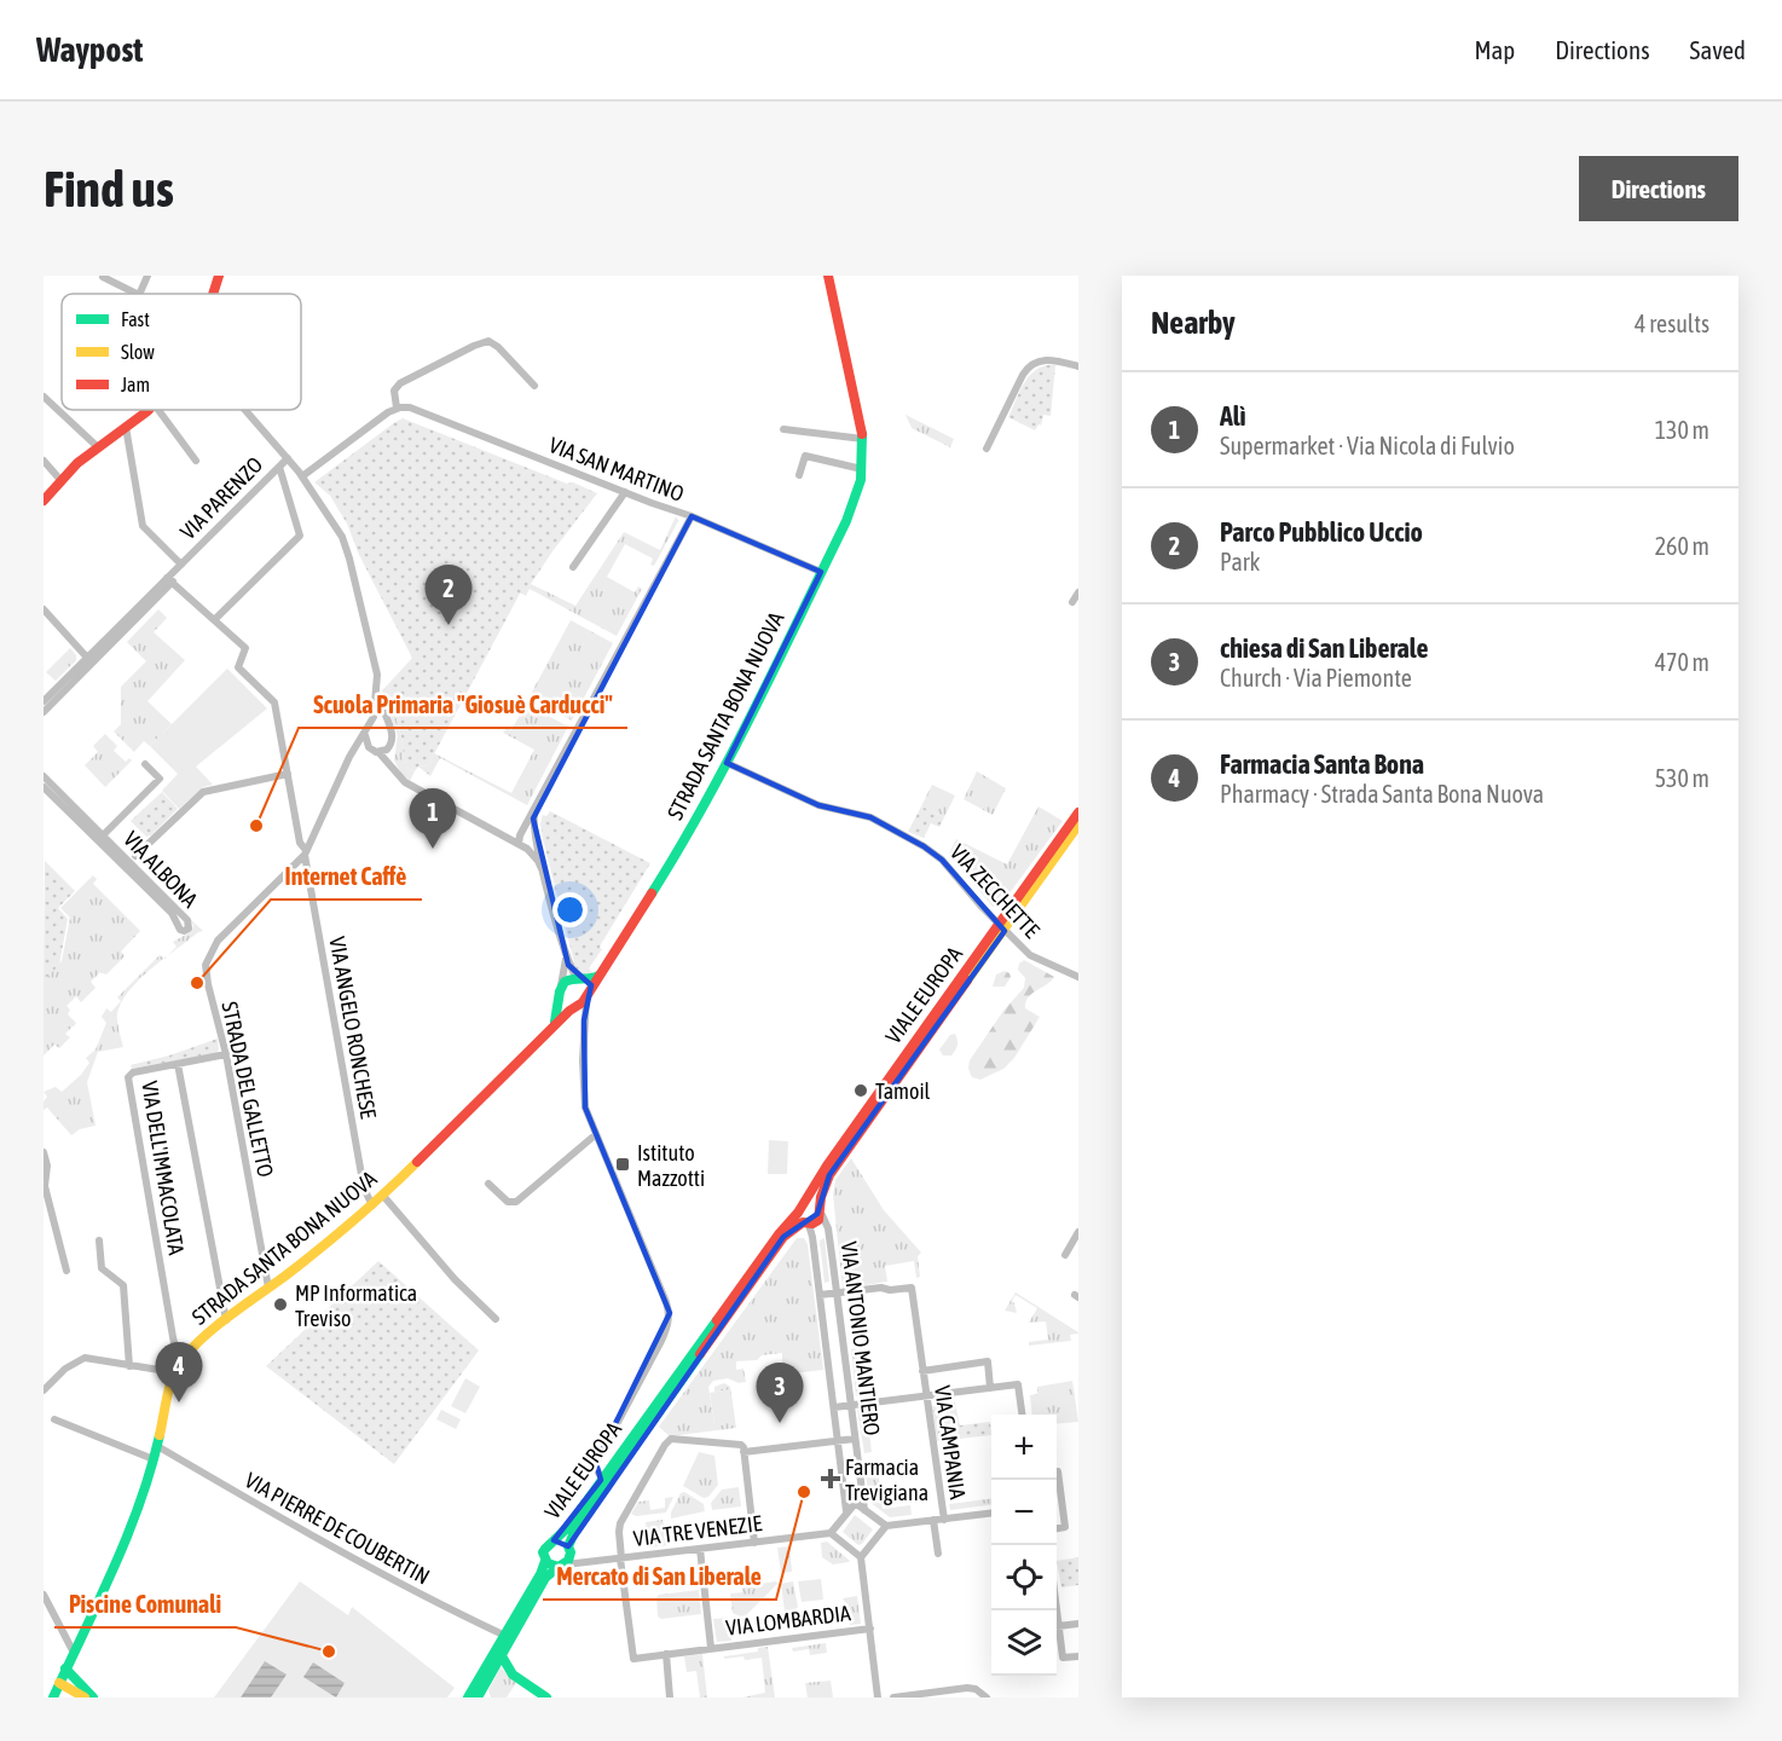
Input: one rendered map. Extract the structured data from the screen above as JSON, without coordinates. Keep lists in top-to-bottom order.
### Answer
{
  "streets": {
    "street": [
      "VIA SAN MARTINO",
      "VIA PARENZO",
      "STRADA SANTA BONA NUOVA",
      "VIA ALBONA",
      "VIA ZECCHETTE",
      "VIALE EUROPA",
      "VIA ANGELO RONCHESE",
      "STRADA DEL GALLETTO",
      "VIA DELL'IMMACOLATA",
      "VIA ANTONIO MANTIERO",
      "VIA CAMPANIA",
      "VIA PIERRE DE COUBERTIN",
      "VIA TRE VENEZIE",
      "VIA LOMBARDIA"
    ]
  },
  "crossings": [
    ["VIA SAN MARTINO", "STRADA SANTA BONA NUOVA"],
    ["VIA PARENZO", "STRADA DEL GALLETTO"],
    ["STRADA SANTA BONA NUOVA", "VIA ZECCHETTE"],
    ["STRADA SANTA BONA NUOVA", "VIA ANGELO RONCHESE"],
    ["STRADA SANTA BONA NUOVA", "STRADA DEL GALLETTO"],
    ["STRADA SANTA BONA NUOVA", "VIA DELL'IMMACOLATA"],
    ["VIA ZECCHETTE", "VIALE EUROPA"],
    ["VIALE EUROPA", "VIA ANTONIO MANTIERO"],
    ["VIALE EUROPA", "VIA PIERRE DE COUBERTIN"],
    ["VIALE EUROPA", "VIA TRE VENEZIE"],
    ["VIA ANGELO RONCHESE", "STRADA DEL GALLETTO"],
    ["STRADA DEL GALLETTO", "VIA DELL'IMMACOLATA"],
    ["VIA ANTONIO MANTIERO", "VIA CAMPANIA"],
    ["VIA TRE VENEZIE", "VIA LOMBARDIA"]
  ],
  "places": {
    "other": [
      "Scuola Primaria \"Giosuè Carducci\"",
      "Internet Caffè",
      "Tamoil",
      "MP Informatica Treviso",
      "Mercato di San Liberale",
      "Piscine Comunali"
    ],
    "transit": ["Istituto Mazzotti"],
    "health": ["Farmacia Trevigiana"]
  },
  "legend": ["Fast", "Slow", "Jam"],
  "page": {
    "header": "Waypost",
    "nav": ["Map", "Directions", "Saved"],
    "buttons": "Directions",
    "title": "Find us",
    "heading": ["Nearby", "4 results"],
    "list": [
      {
        "mark": "1",
        "name": "Alì",
        "note": "Supermarket · Via Nicola di Fulvio",
        "value": "130 m"
      },
      {
        "mark": "2",
        "name": "Parco Pubblico Uccio",
        "note": "Park",
        "value": "260 m"
      },
      {
        "mark": "3",
        "name": "chiesa di San Liberale",
        "note": "Church · Via Piemonte",
        "value": "470 m"
      },
      {
        "mark": "4",
        "name": "Farmacia Santa Bona",
        "note": "Pharmacy · Strada Santa Bona Nuova",
        "value": "530 m"
      }
    ],
    "pins": [
      "2",
      "1",
      "4",
      "3"
    ],
    "map_buttons": ["+", "−"]
  }
}
